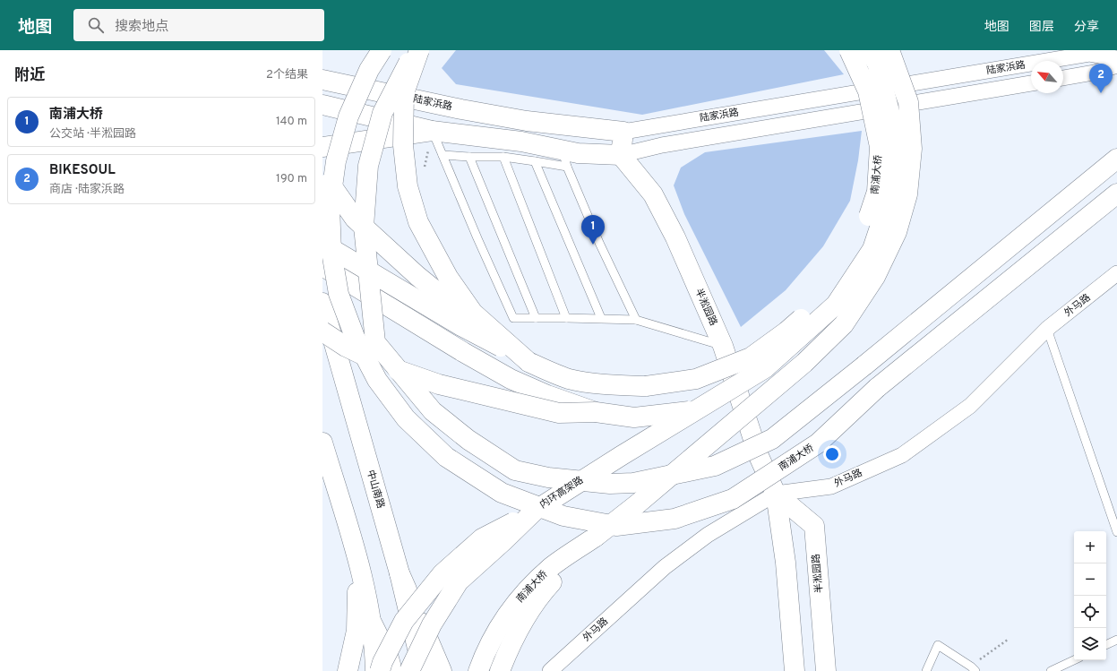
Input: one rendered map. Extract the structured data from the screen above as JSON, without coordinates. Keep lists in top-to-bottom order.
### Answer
{
  "streets": {
    "main road": [
      "陆家浜路",
      "南浦大桥",
      "半淞园路",
      "中山南路",
      "内环高架路"
    ],
    "street": ["外马路"]
  },
  "crossings": [
    ["陆家浜路", "半淞园路"],
    ["南浦大桥", "内环高架路"],
    ["外马路", "半淞园路"]
  ],
  "north": "top left",
  "page": {
    "header": "地图",
    "search": "搜索地点",
    "nav": ["地图", "图层", "分享"],
    "heading": ["附近", "2个结果"],
    "pins": ["2", "1"],
    "list": [
      {
        "mark": "1",
        "name": "南浦大桥",
        "note": "公交站 · 半淞园路",
        "value": "140 m"
      },
      {
        "mark": "2",
        "name": "BIKESOUL",
        "note": "商店 · 陆家浜路",
        "value": "190 m"
      }
    ],
    "map_buttons": ["+", "−"]
  }
}
